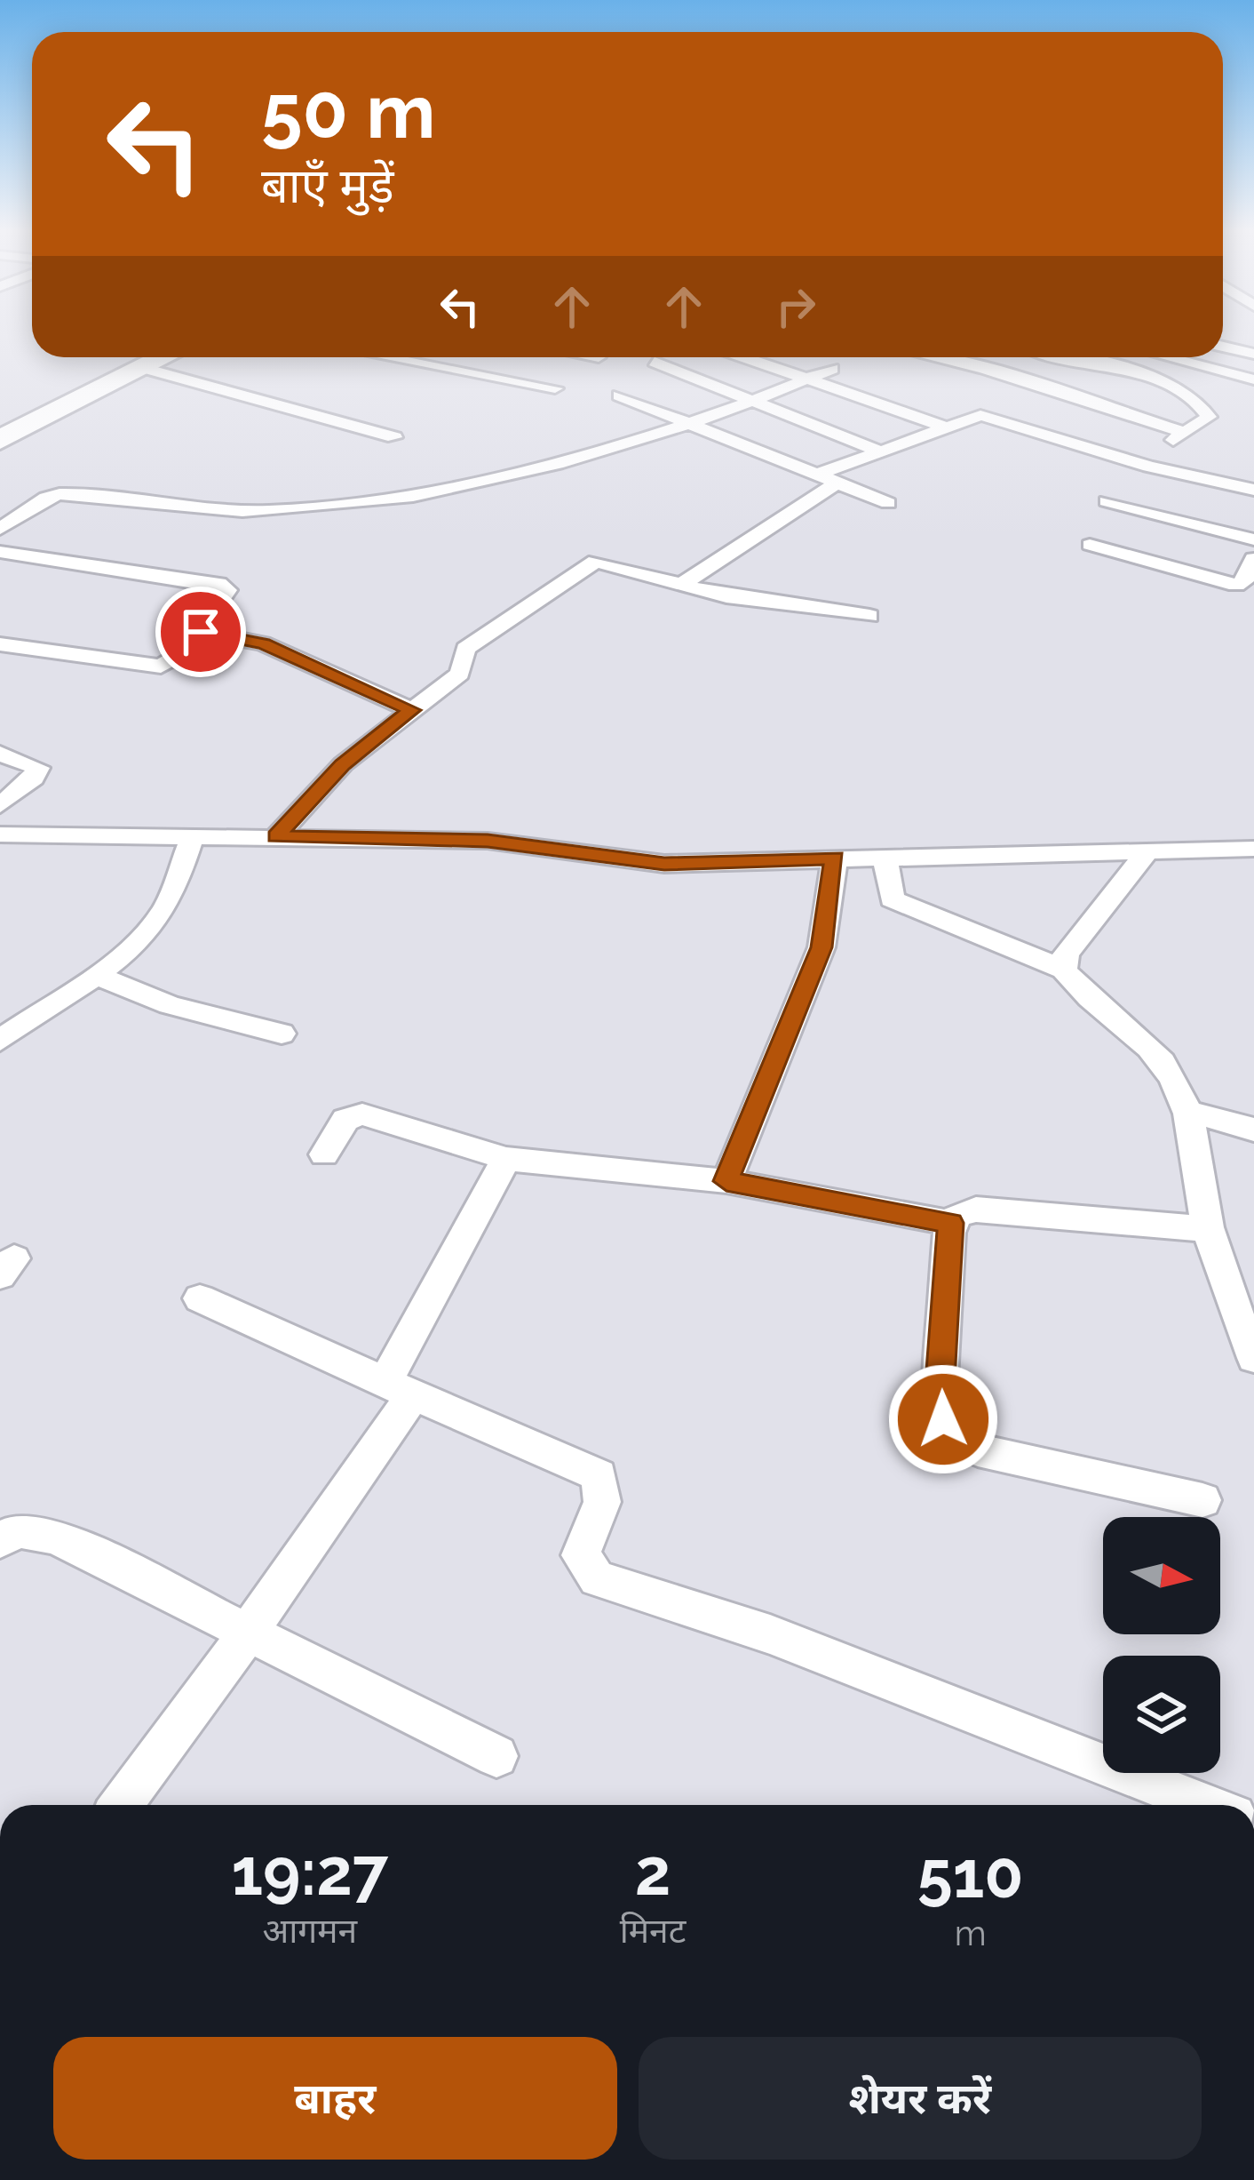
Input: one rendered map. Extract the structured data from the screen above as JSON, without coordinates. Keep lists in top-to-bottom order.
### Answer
{
  "north": "right",
  "page": {
    "turn": ["50 m", "बाएँ मुड़ें"],
    "eta": [
      "19:27",
      "आगमन",
      "2",
      "मिनट",
      "510",
      "m"
    ],
    "buttons": ["बाहर", "शेयर करें"]
  }
}
